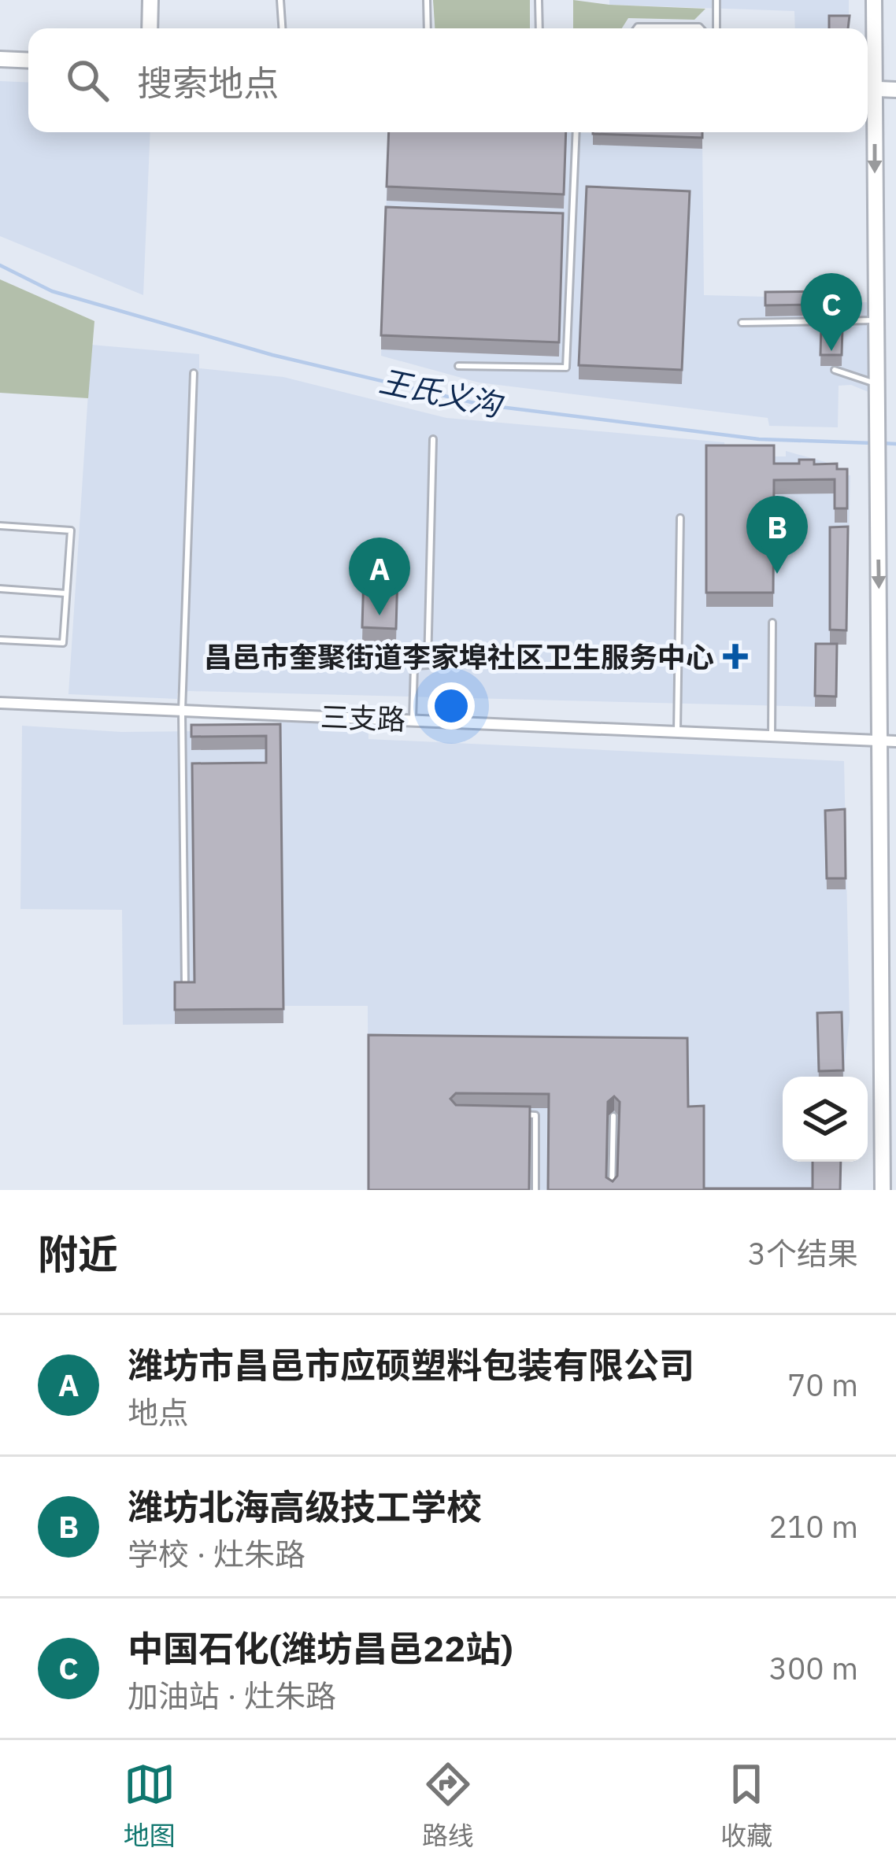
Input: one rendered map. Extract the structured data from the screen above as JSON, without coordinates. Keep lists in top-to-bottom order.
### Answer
{
  "streets": {
    "street": ["三支路"]
  },
  "water": ["王氏义沟"],
  "places": {
    "health": ["昌邑市奎聚街道李家埠社区卫生服务中心"]
  },
  "page": {
    "search": "搜索地点",
    "pins": ["C", "B", "A"],
    "heading": ["附近", "3个结果"],
    "list": [
      {
        "mark": "A",
        "name": "潍坊市昌邑市应硕塑料包装有限公司",
        "note": "地点",
        "value": "70 m"
      },
      {
        "mark": "B",
        "name": "潍坊北海高级技工学校",
        "note": "学校 · 灶朱路",
        "value": "210 m"
      },
      {
        "mark": "C",
        "name": "中国石化(潍坊昌邑22站)",
        "note": "加油站 · 灶朱路",
        "value": "300 m"
      }
    ],
    "nav": ["地图", "路线", "收藏"]
  }
}
